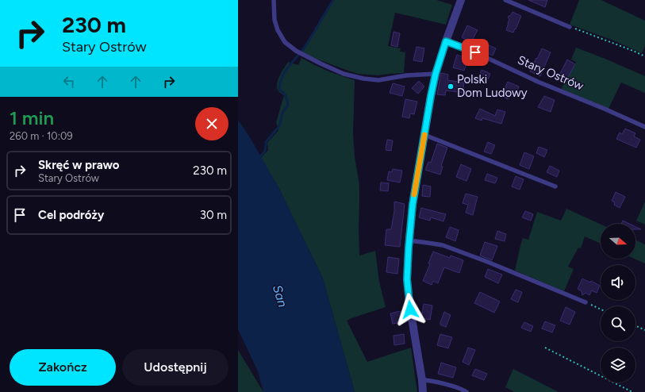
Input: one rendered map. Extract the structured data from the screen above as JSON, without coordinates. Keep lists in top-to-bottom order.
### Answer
{
  "streets": {
    "lane": ["Stary Ostrów"]
  },
  "water": ["San"],
  "places": ["Polski Dom Ludowy"],
  "north": "right",
  "page": {
    "turn": ["230 m", "Stary Ostrów"],
    "heading": ["1 min", "260 m · 10:09"],
    "list": [
      {
        "name": "Skręć w prawo",
        "note": "Stary Ostrów",
        "value": "230 m"
      },
      {
        "name": "Cel podróży",
        "value": "30 m"
      }
    ],
    "buttons": ["Zakończ", "Udostępnij"]
  }
}
